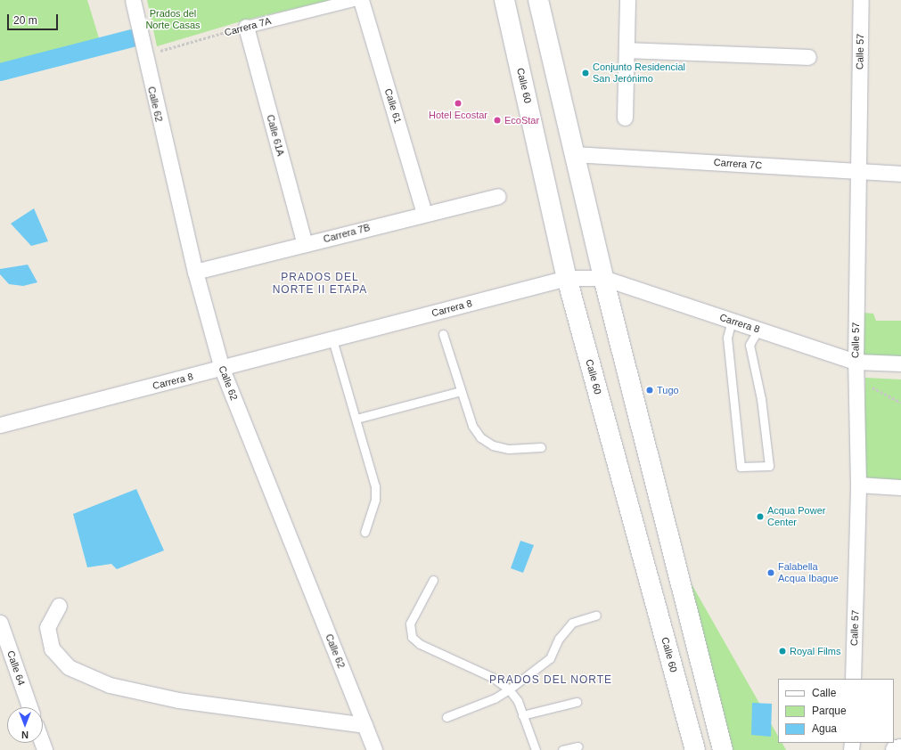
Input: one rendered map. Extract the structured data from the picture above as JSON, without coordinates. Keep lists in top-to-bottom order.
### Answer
{
  "streets": {
    "main road": ["Calle 60"],
    "street": [
      "Carrera 7A",
      "Calle 57",
      "Calle 62",
      "Calle 61",
      "Calle 61A",
      "Carrera 7C",
      "Carrera 7B",
      "Carrera 8",
      "Calle 64"
    ]
  },
  "crossings": [
    ["Carrera 7A", "Calle 62"],
    ["Carrera 7A", "Calle 61A"],
    ["Calle 57", "Carrera 7C"],
    ["Calle 57", "Carrera 8"],
    ["Calle 60", "Carrera 8"],
    ["Calle 62", "Carrera 7B"],
    ["Calle 62", "Carrera 8"],
    ["Calle 61", "Carrera 7B"],
    ["Calle 61A", "Carrera 7B"]
  ],
  "districts": ["PRADOS DEL NORTE II ETAPA", "PRADOS DEL NORTE"],
  "parks": ["Prados del Norte Casas"],
  "places": [
    "Conjunto Residencial San Jerónimo",
    "Hotel Ecostar",
    "EcoStar",
    "Tugo",
    "Acqua Power Center",
    "Falabella Acqua Ibague",
    "Royal Films"
  ],
  "legend": ["Calle", "Parque", "Agua"],
  "scale_bar": "20 m",
  "north": "bottom"
}
